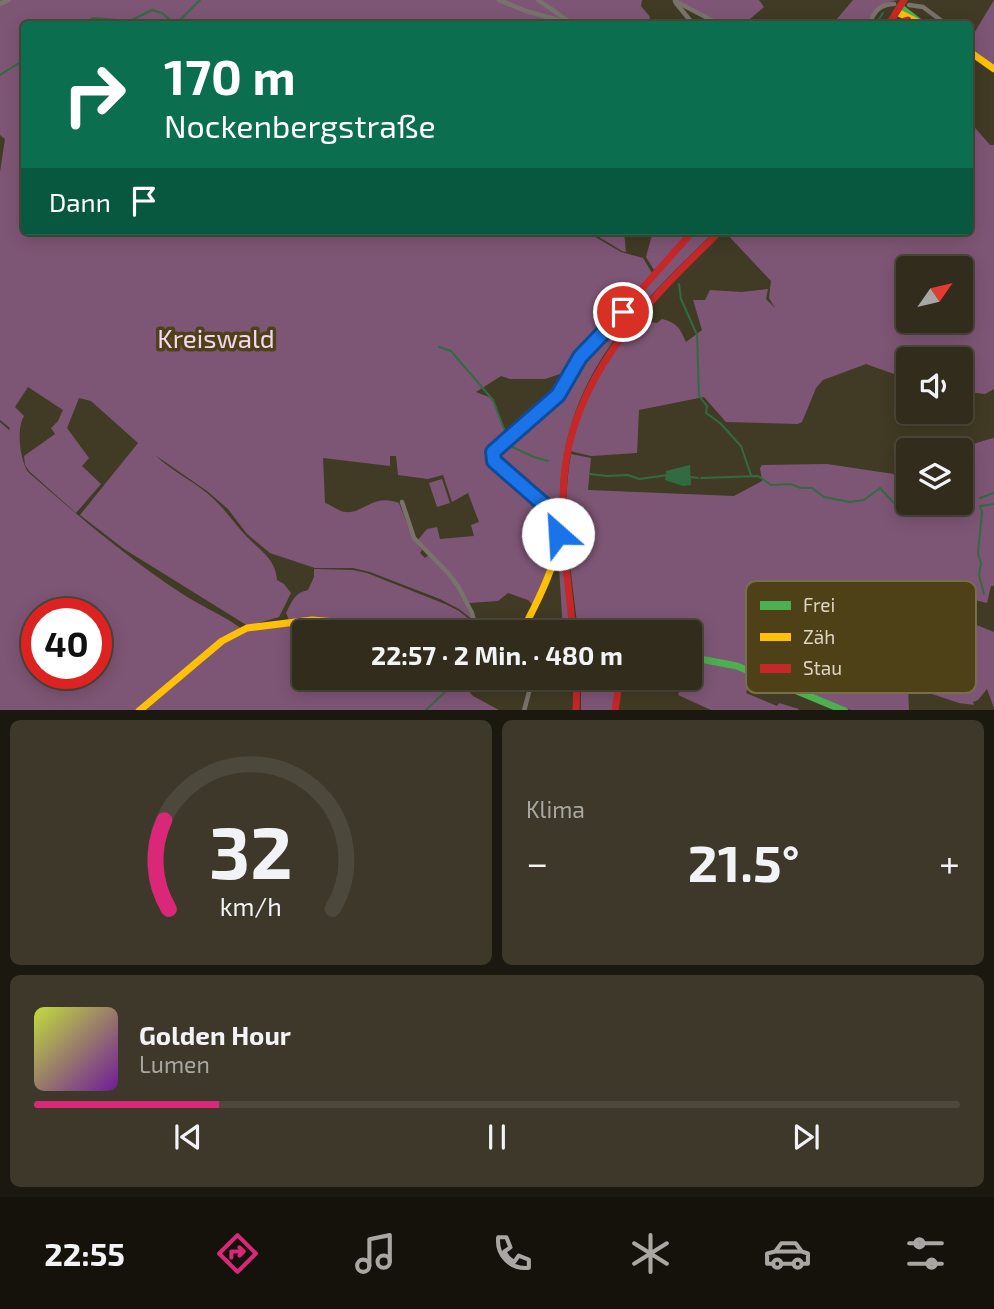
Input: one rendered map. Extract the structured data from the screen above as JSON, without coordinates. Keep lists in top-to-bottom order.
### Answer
{
  "parks": ["Kreiswald"],
  "legend": ["Frei", "Zäh", "Stau"],
  "north": "top right",
  "page": {
    "turn": ["170 m", "Nockenbergstraße"],
    "then": "Dann",
    "limit": "40",
    "trip": "22:57 · 2 Min. · 480 m",
    "tile": "Klima",
    "heat": ["−", "21.5°", "+"],
    "song": ["Golden Hour", "Lumen"],
    "tabs": "22:55",
    "gauge": ["32", "km/h"]
  }
}
